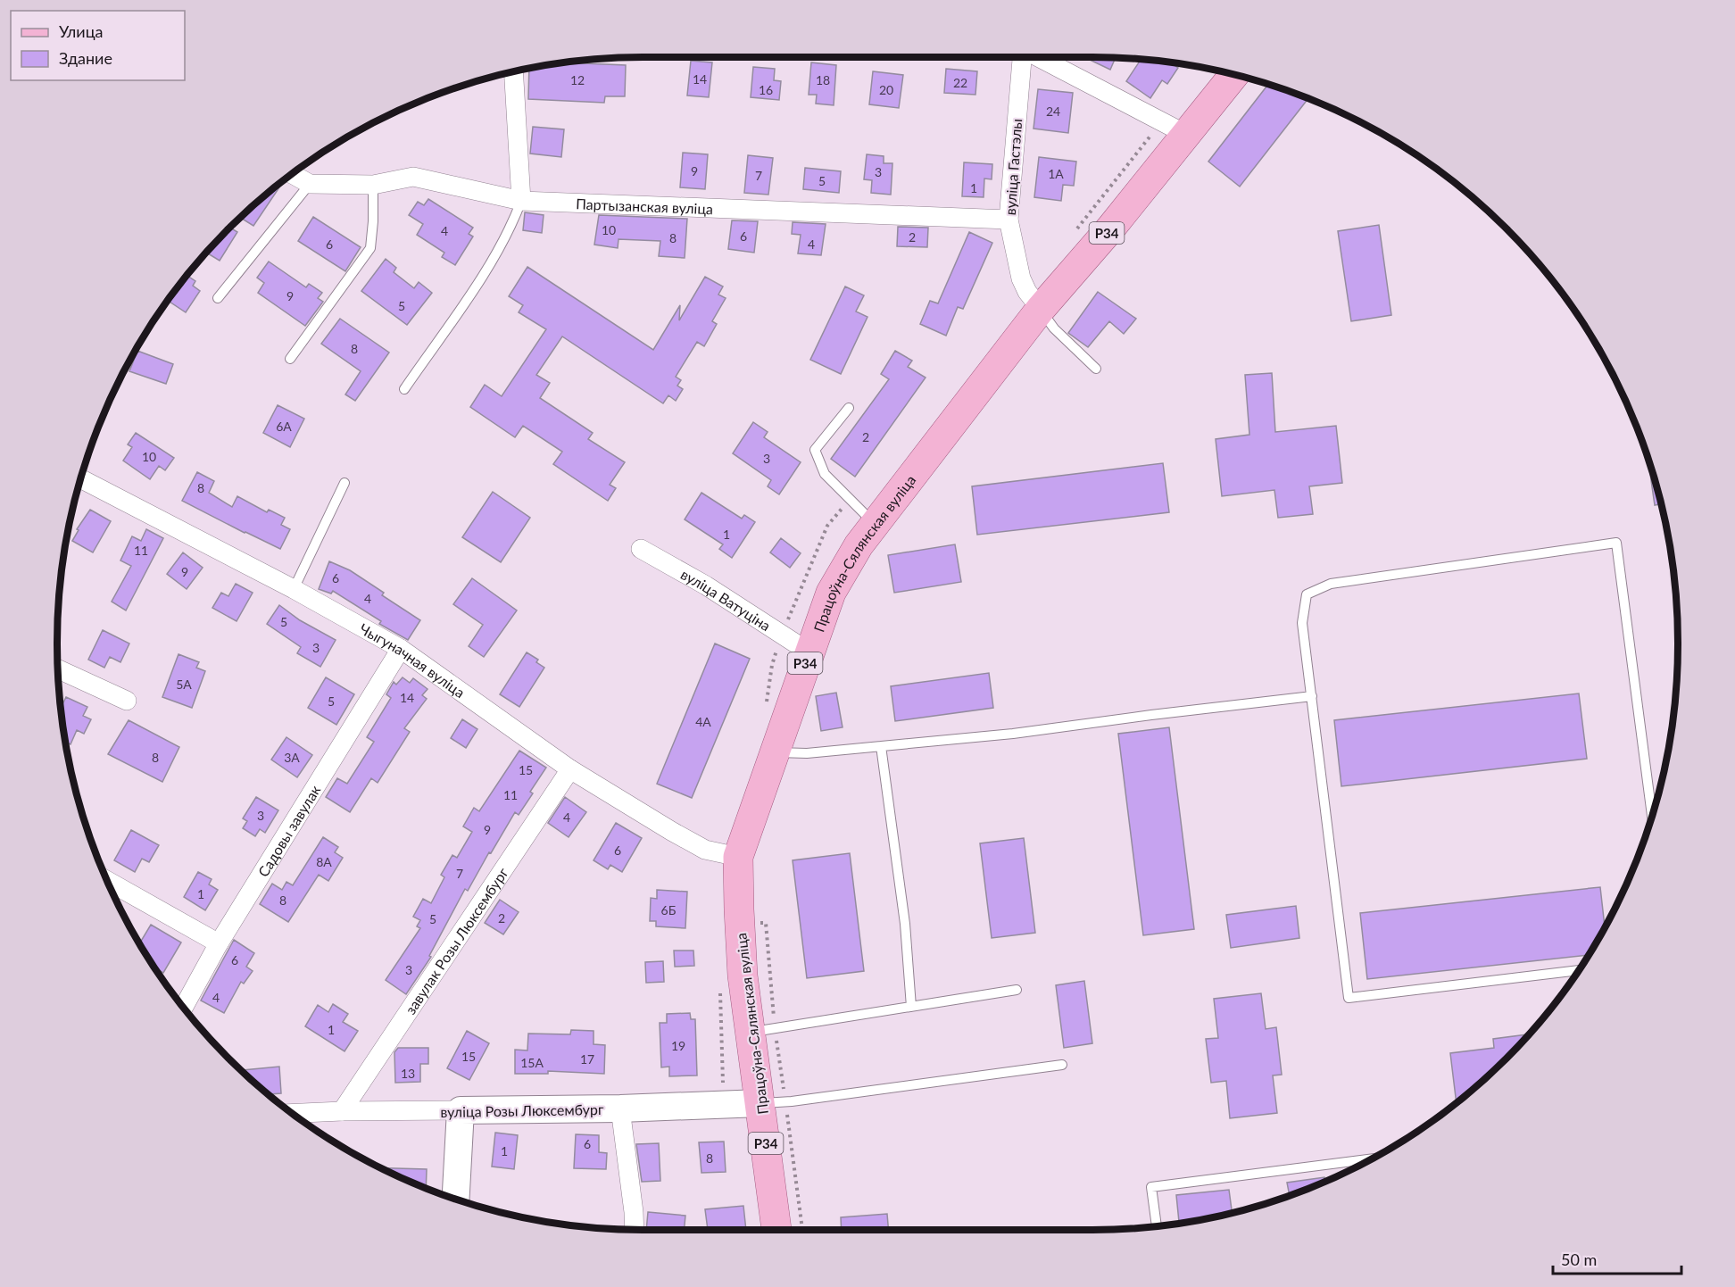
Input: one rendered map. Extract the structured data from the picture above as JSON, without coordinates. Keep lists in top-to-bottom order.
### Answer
{
  "streets": {
    "main road": ["Р34", "Працоўна-Сялянская вуліца"],
    "street": [
      "вуліца Гастэлы",
      "Партызанская вуліца",
      "вуліца Ватуціна",
      "Чыгуначная вуліца",
      "Садовы завулак",
      "завулак Розы Люксембург",
      "вуліца Розы Люксембург"
    ]
  },
  "crossings": [
    ["вуліца Гастэлы", "Партызанская вуліца"],
    ["вуліца Гастэлы", "Працоўна-Сялянская вуліца"],
    ["Працоўна-Сялянская вуліца", "вуліца Ватуціна"],
    ["Працоўна-Сялянская вуліца", "Чыгуначная вуліца"],
    ["Працоўна-Сялянская вуліца", "вуліца Розы Люксембург"],
    ["Чыгуначная вуліца", "Садовы завулак"],
    ["Чыгуначная вуліца", "завулак Розы Люксембург"],
    ["завулак Розы Люксембург", "вуліца Розы Люксембург"]
  ],
  "house_numbers": [
    "14",
    "12",
    "18",
    "22",
    "16",
    "20",
    "24",
    "9",
    "3",
    "1А",
    "7",
    "5",
    "1",
    "10",
    "4",
    "6",
    "2",
    "8",
    "6",
    "4",
    "9",
    "5",
    "8",
    "6А",
    "2",
    "10",
    "3",
    "8",
    "1",
    "11",
    "9",
    "6",
    "4",
    "5",
    "3",
    "5А",
    "14",
    "5",
    "4А",
    "8",
    "3А",
    "15",
    "11",
    "3",
    "4",
    "9",
    "6",
    "8А",
    "7",
    "1",
    "8",
    "6Б",
    "2",
    "5",
    "6",
    "3",
    "4",
    "1",
    "19",
    "15",
    "17",
    "15А",
    "13",
    "6",
    "1",
    "8"
  ],
  "legend": ["Улица", "Здание"],
  "scale_bar": "50 m"
}
